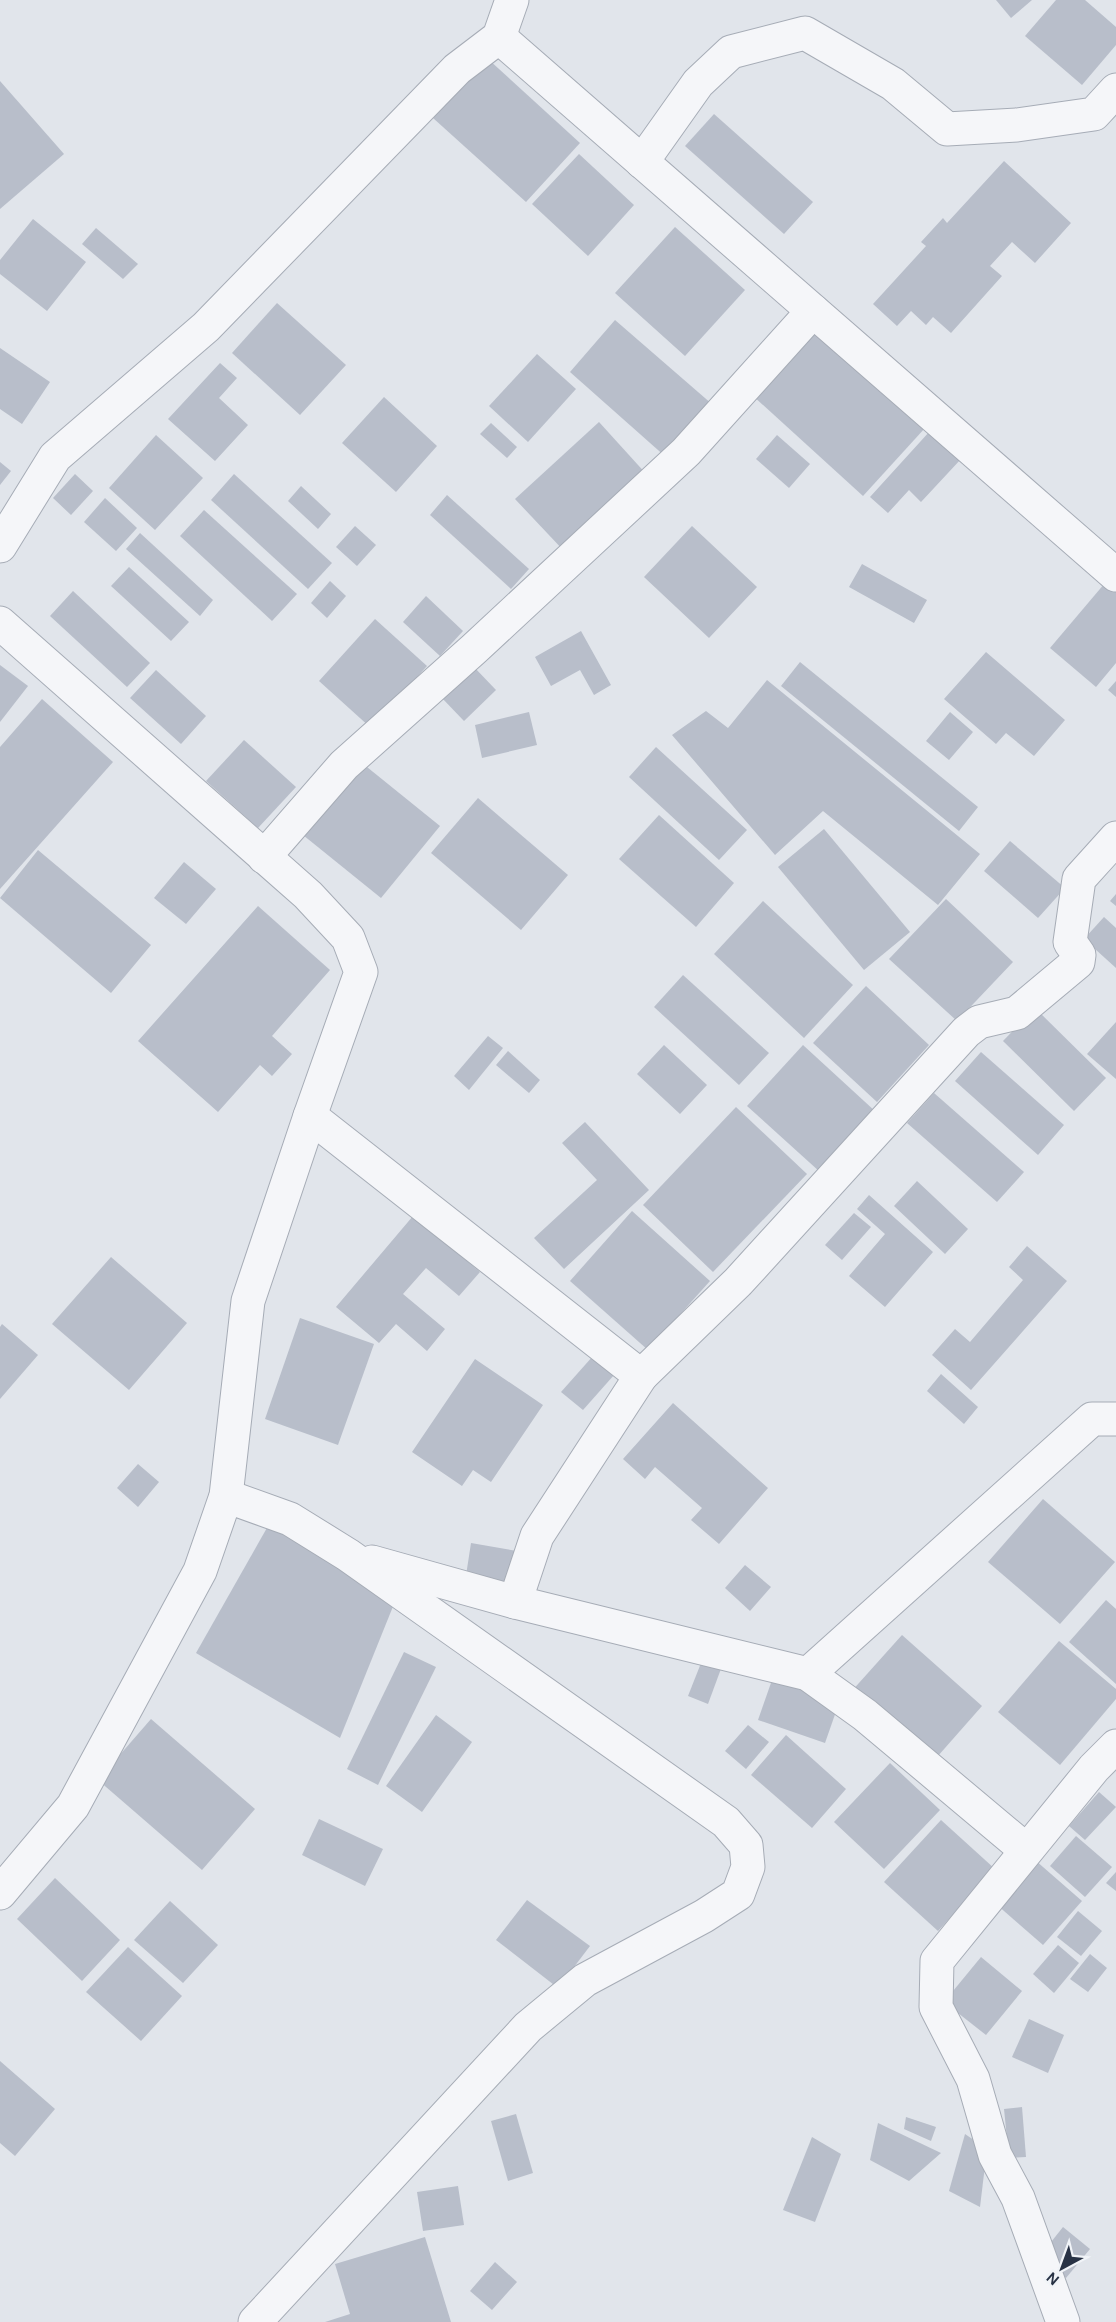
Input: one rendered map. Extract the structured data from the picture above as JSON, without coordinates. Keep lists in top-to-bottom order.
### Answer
{
  "north": "bottom left"
}
